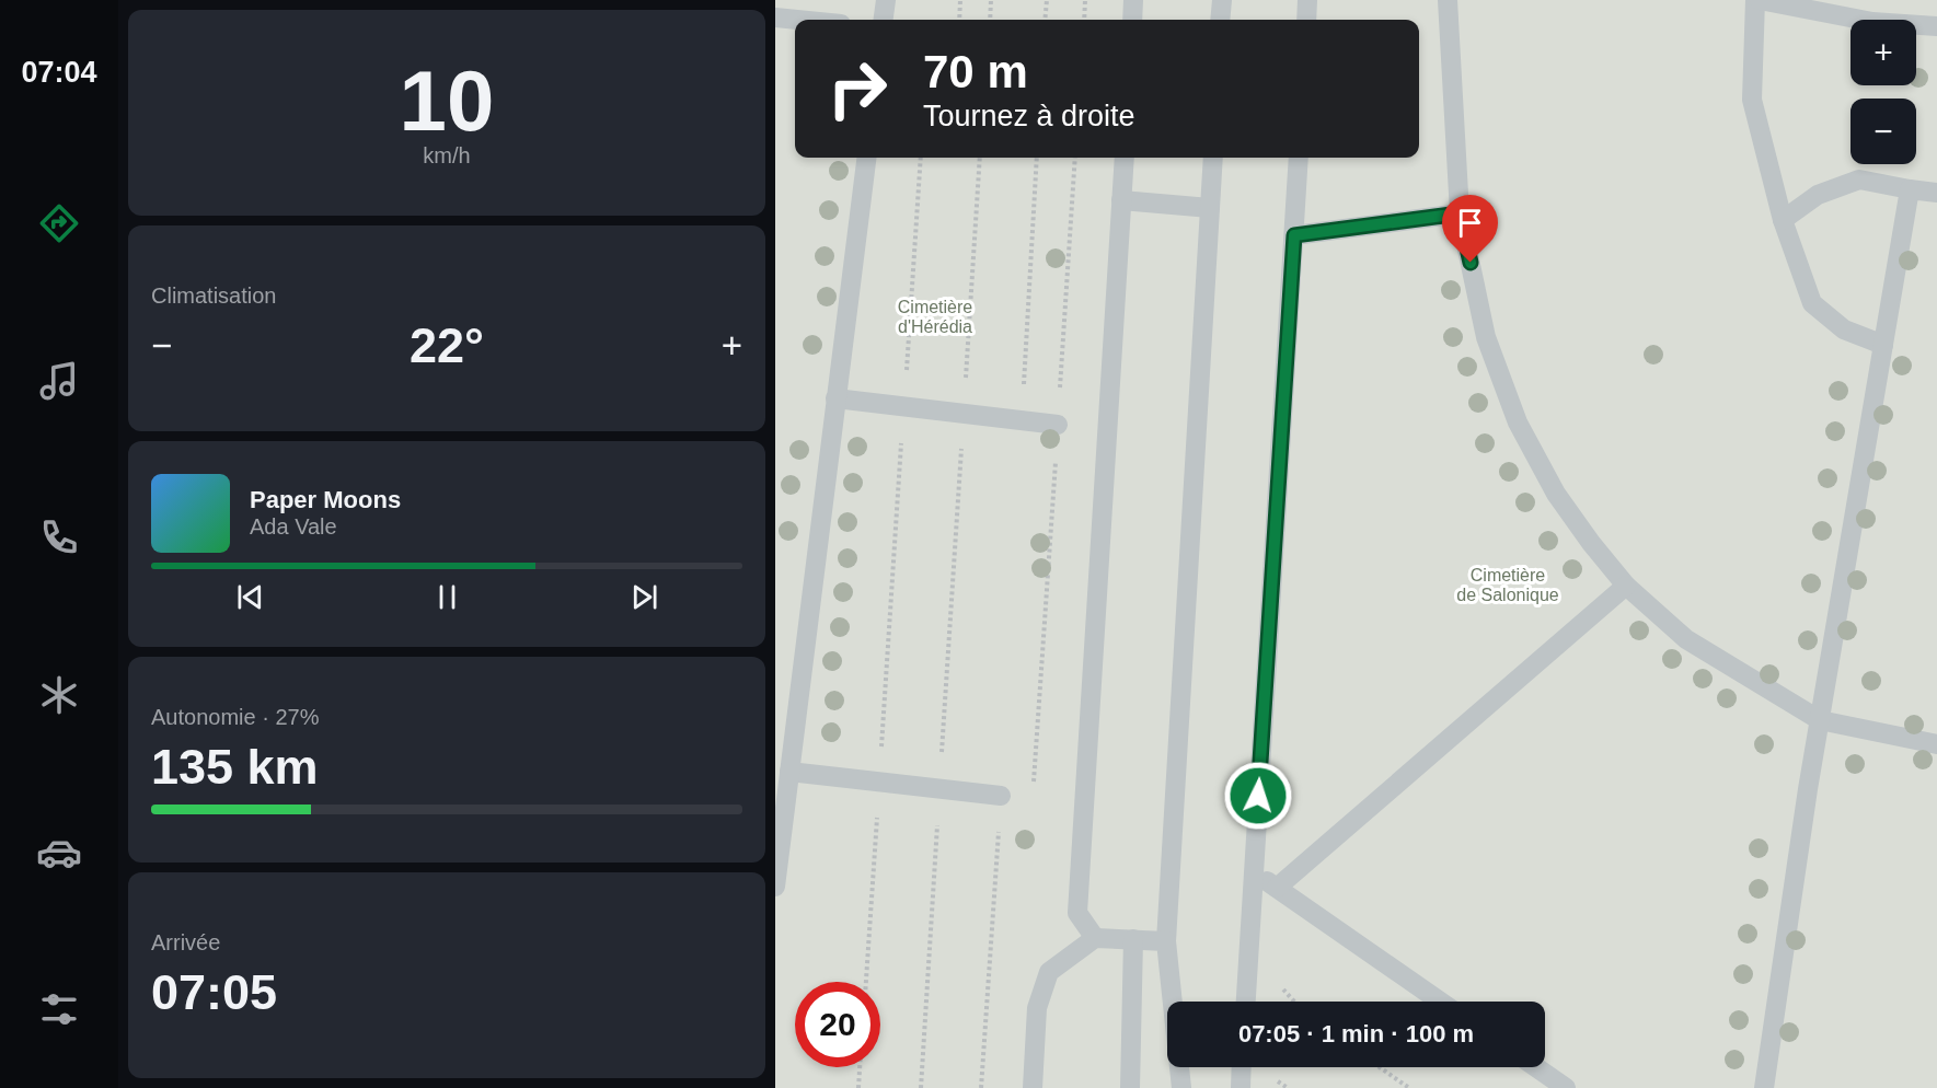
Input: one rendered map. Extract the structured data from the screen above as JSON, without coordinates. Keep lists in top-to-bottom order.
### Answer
{
  "parks": ["Cimetière d'Hérédia", "Cimetière de Salonique"],
  "page": {
    "tabs": "07:04",
    "tile": [
      ["10", "km/h"],
      "Climatisation",
      ["Autonomie · 27%", "135 km"],
      ["Arrivée", "07:05"]
    ],
    "map_buttons": ["+", "−"],
    "turn": ["70 m", "Tournez à droite"],
    "heat": ["−", "22°", "+"],
    "song": ["Paper Moons", "Ada Vale"],
    "limit": "20",
    "trip": "07:05 · 1 min · 100 m"
  }
}
